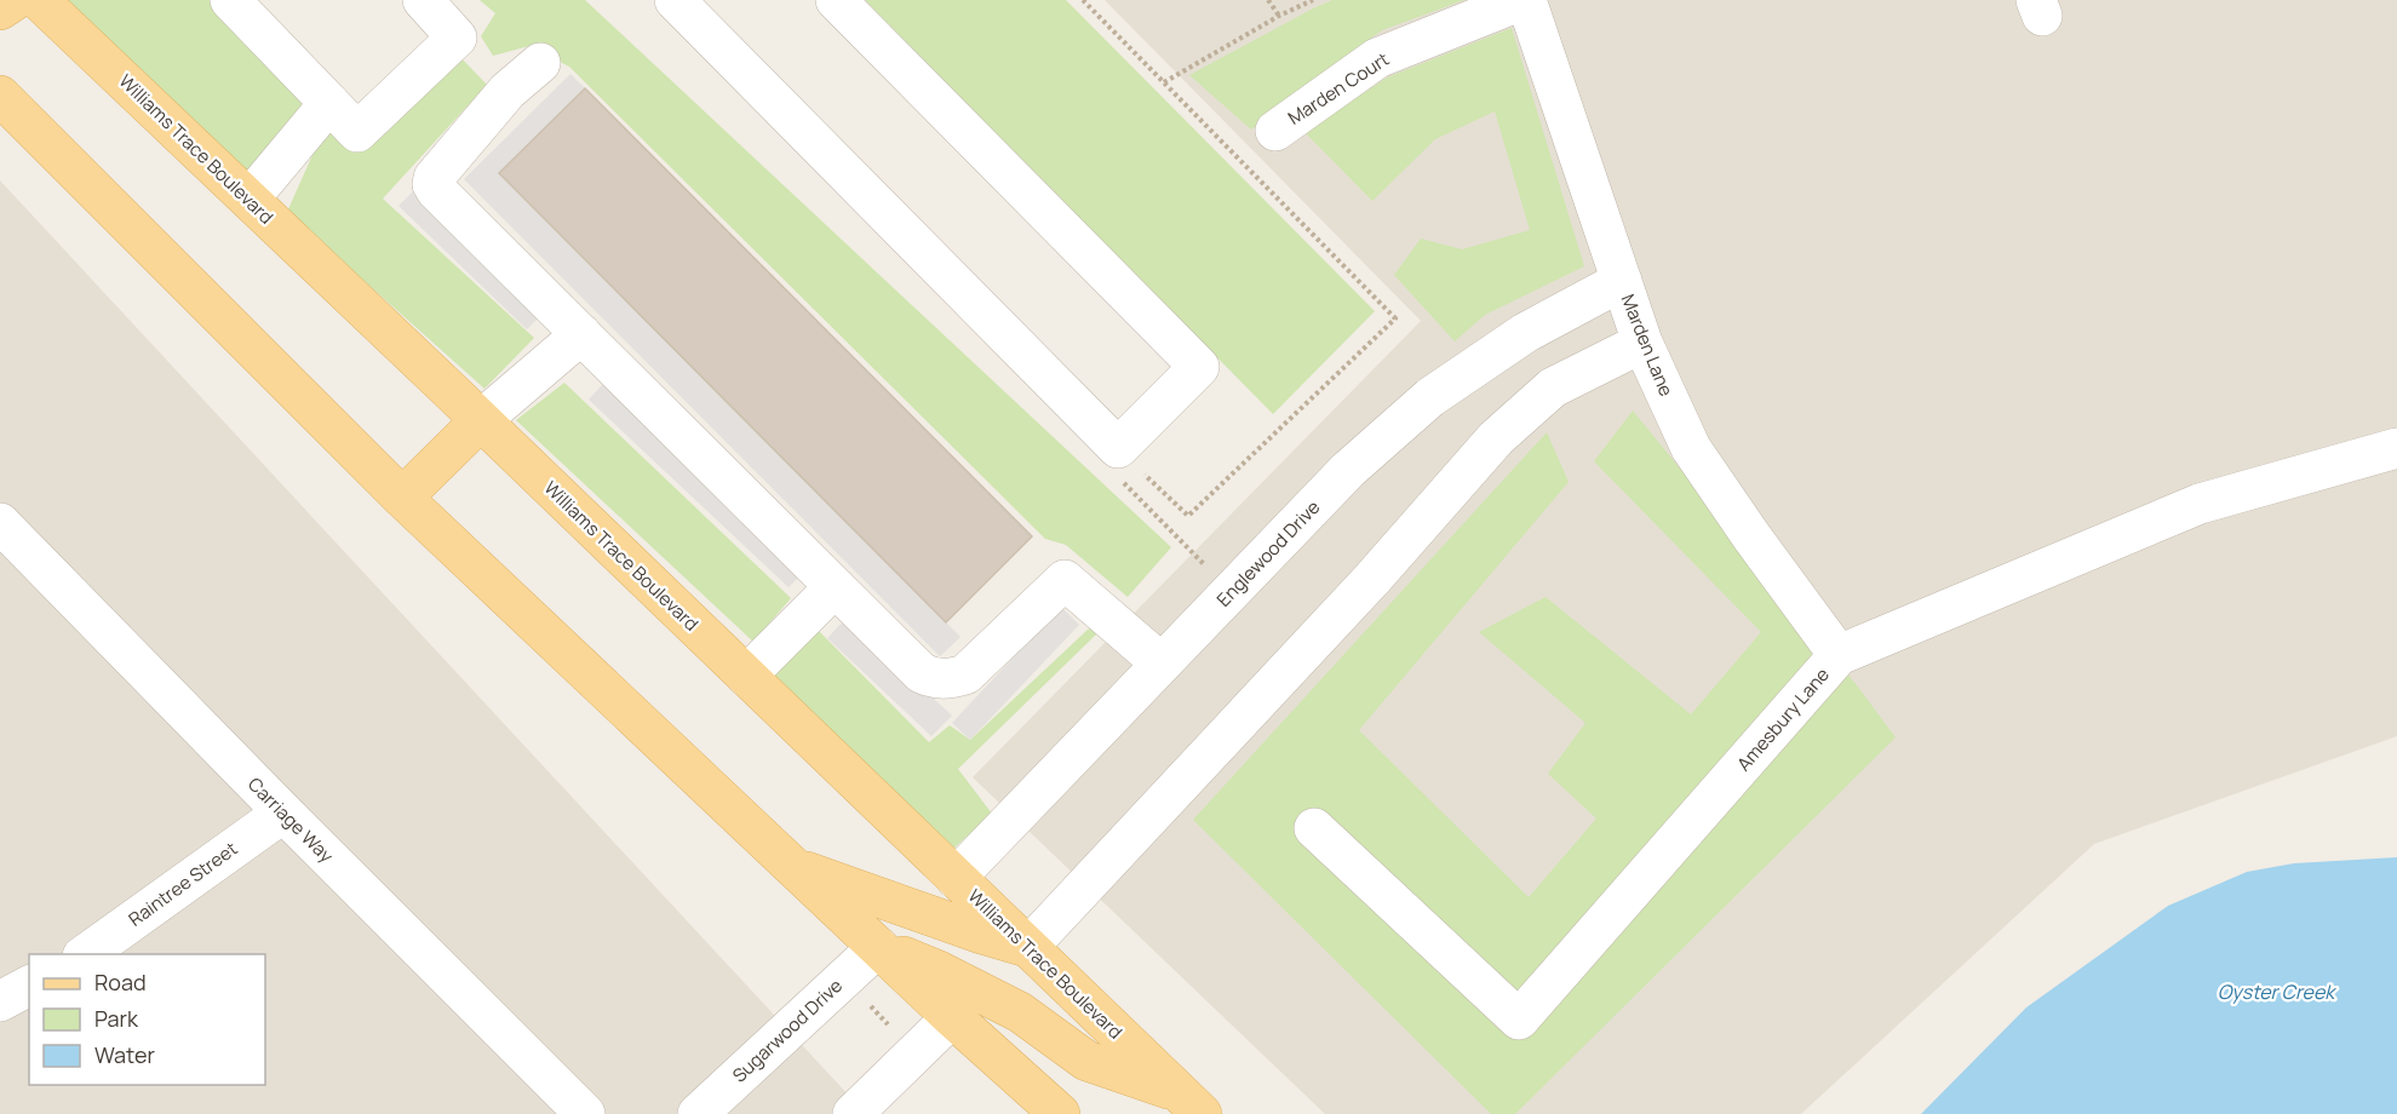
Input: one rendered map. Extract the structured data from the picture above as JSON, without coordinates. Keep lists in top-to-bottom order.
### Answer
{
  "streets": {
    "main road": ["Williams Trace Boulevard"],
    "street": [
      "Marden Court",
      "Marden Lane",
      "Englewood Drive",
      "Amesbury Lane",
      "Carriage Way",
      "Raintree Street",
      "Sugarwood Drive"
    ]
  },
  "crossings": [
    ["Marden Court", "Marden Lane"],
    ["Williams Trace Boulevard", "Englewood Drive"],
    ["Marden Lane", "Englewood Drive"],
    ["Marden Lane", "Amesbury Lane"],
    ["Carriage Way", "Raintree Street"]
  ],
  "water": ["Oyster Creek"],
  "legend": ["Road", "Park", "Water"]
}
